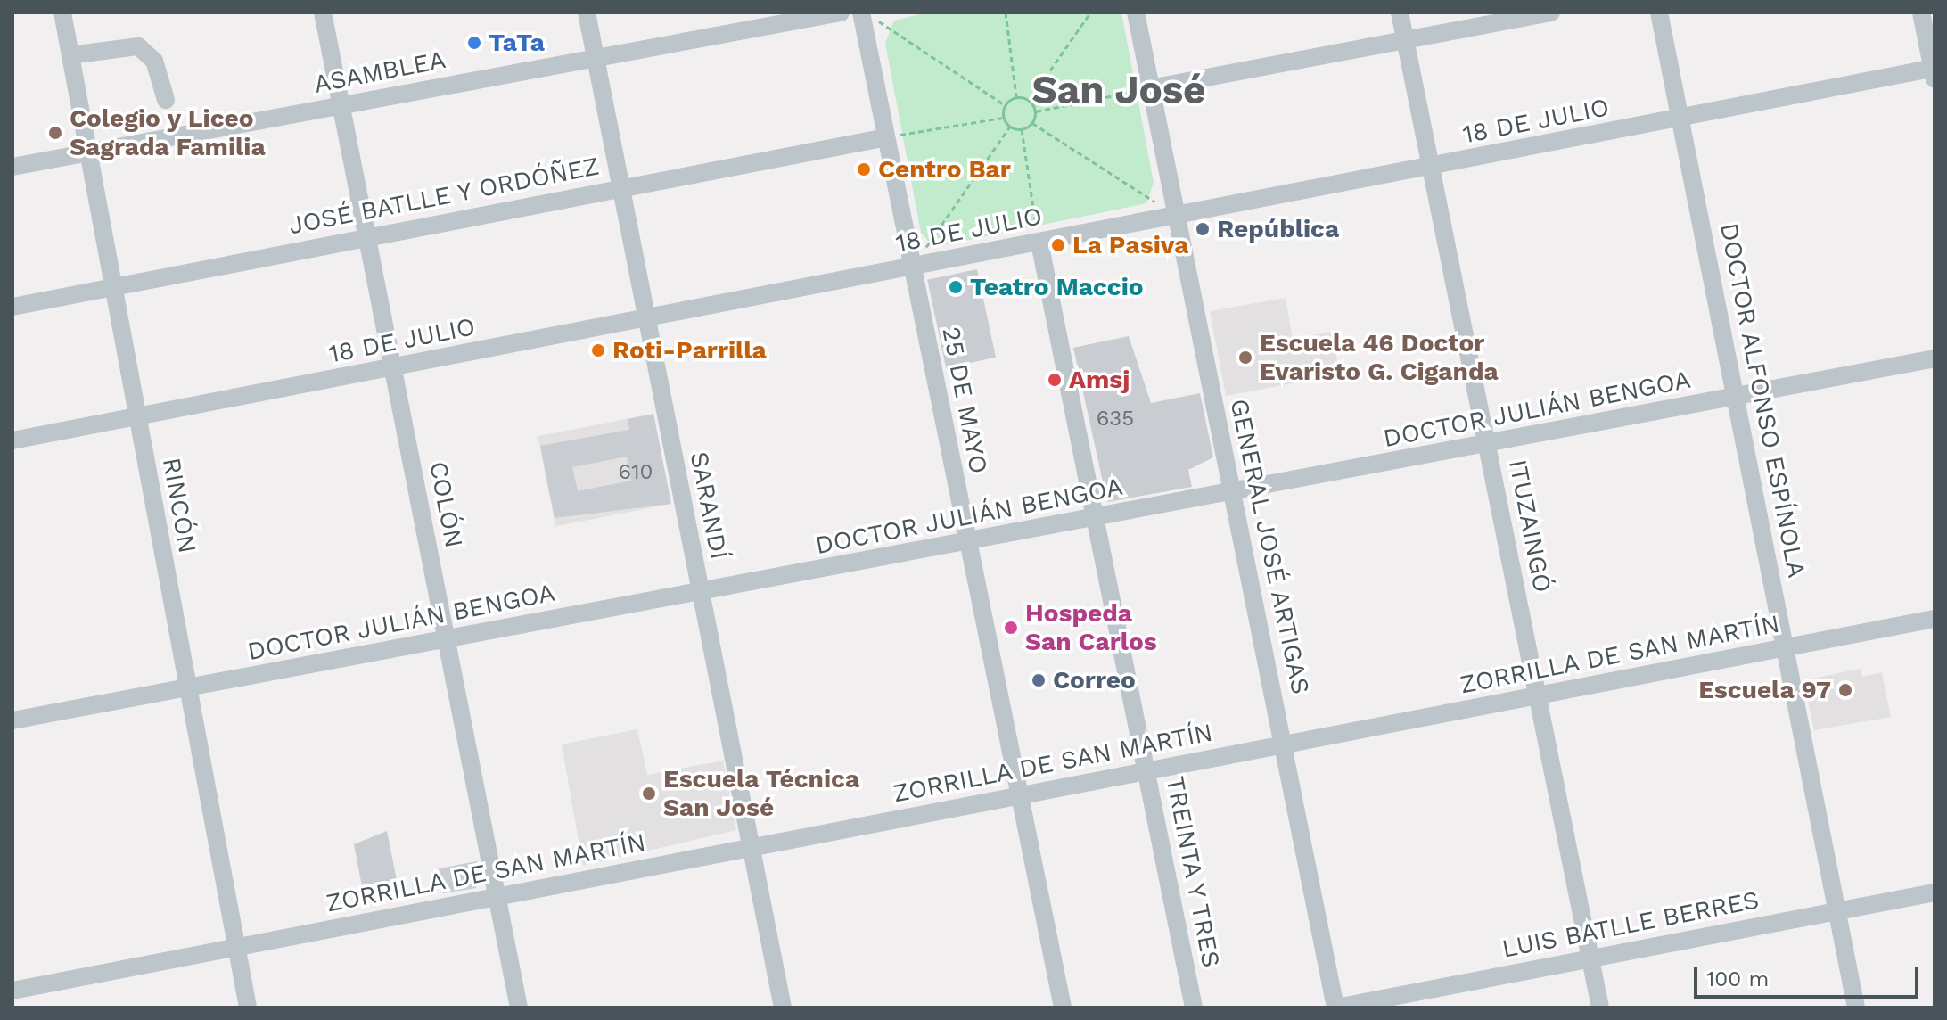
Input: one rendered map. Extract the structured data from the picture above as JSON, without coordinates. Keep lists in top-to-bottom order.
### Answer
{
  "streets": {
    "street": [
      "ASAMBLEA",
      "18 DE JULIO",
      "JOSÉ BATLLE Y ORDÓÑEZ",
      "25 DE MAYO",
      "DOCTOR ALFONSO ESPÍNOLA",
      "DOCTOR JULIÁN BENGOA",
      "COLÓN",
      "RINCÓN",
      "SARANDÍ",
      "ITUZAINGÓ",
      "GENERAL JOSÉ ARTIGAS",
      "ZORRILLA DE SAN MARTÍN",
      "TREINTA Y TRES",
      "LUIS BATLLE BERRES"
    ]
  },
  "crossings": [
    ["ASAMBLEA", "COLÓN"],
    ["ASAMBLEA", "RINCÓN"],
    ["ASAMBLEA", "SARANDÍ"],
    ["18 DE JULIO", "25 DE MAYO"],
    ["18 DE JULIO", "DOCTOR ALFONSO ESPÍNOLA"],
    ["18 DE JULIO", "COLÓN"],
    ["18 DE JULIO", "RINCÓN"],
    ["18 DE JULIO", "SARANDÍ"],
    ["18 DE JULIO", "ITUZAINGÓ"],
    ["18 DE JULIO", "GENERAL JOSÉ ARTIGAS"],
    ["18 DE JULIO", "TREINTA Y TRES"],
    ["JOSÉ BATLLE Y ORDÓÑEZ", "25 DE MAYO"],
    ["JOSÉ BATLLE Y ORDÓÑEZ", "COLÓN"],
    ["JOSÉ BATLLE Y ORDÓÑEZ", "RINCÓN"],
    ["JOSÉ BATLLE Y ORDÓÑEZ", "SARANDÍ"],
    ["25 DE MAYO", "DOCTOR JULIÁN BENGOA"],
    ["25 DE MAYO", "ZORRILLA DE SAN MARTÍN"],
    ["DOCTOR ALFONSO ESPÍNOLA", "DOCTOR JULIÁN BENGOA"],
    ["DOCTOR ALFONSO ESPÍNOLA", "ZORRILLA DE SAN MARTÍN"],
    ["DOCTOR ALFONSO ESPÍNOLA", "LUIS BATLLE BERRES"],
    ["DOCTOR JULIÁN BENGOA", "COLÓN"],
    ["DOCTOR JULIÁN BENGOA", "RINCÓN"],
    ["DOCTOR JULIÁN BENGOA", "SARANDÍ"],
    ["DOCTOR JULIÁN BENGOA", "ITUZAINGÓ"],
    ["DOCTOR JULIÁN BENGOA", "GENERAL JOSÉ ARTIGAS"],
    ["DOCTOR JULIÁN BENGOA", "TREINTA Y TRES"],
    ["COLÓN", "ZORRILLA DE SAN MARTÍN"],
    ["RINCÓN", "ZORRILLA DE SAN MARTÍN"],
    ["SARANDÍ", "ZORRILLA DE SAN MARTÍN"],
    ["ITUZAINGÓ", "ZORRILLA DE SAN MARTÍN"],
    ["ITUZAINGÓ", "LUIS BATLLE BERRES"],
    ["GENERAL JOSÉ ARTIGAS", "ZORRILLA DE SAN MARTÍN"],
    ["GENERAL JOSÉ ARTIGAS", "LUIS BATLLE BERRES"],
    ["ZORRILLA DE SAN MARTÍN", "TREINTA Y TRES"]
  ],
  "districts": ["San José"],
  "places": [
    "TaTa",
    "Colegio y Liceo Sagrada Familia",
    "Centro Bar",
    "República",
    "La Pasiva",
    "Teatro Maccio",
    "Roti-Parrilla",
    "Escuela 46 Doctor Evaristo G. Ciganda",
    "Amsj",
    "Hospeda San Carlos",
    "Correo",
    "Escuela 97",
    "Escuela Técnica San José"
  ],
  "house_numbers": ["635", "610"],
  "scale_bar": "100 m"
}
